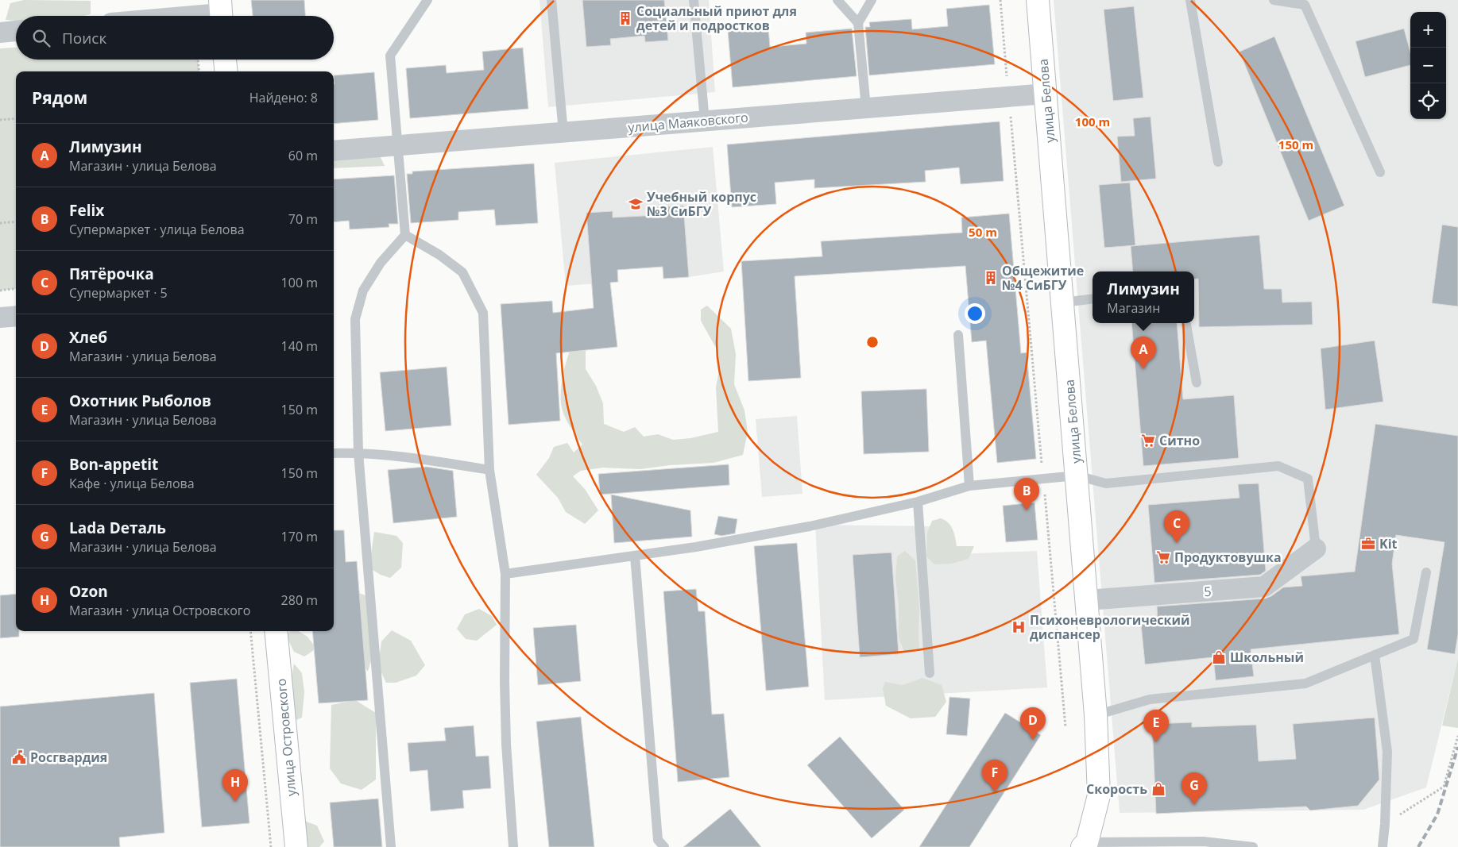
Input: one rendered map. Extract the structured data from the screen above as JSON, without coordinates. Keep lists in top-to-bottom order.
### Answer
{
  "streets": {
    "main road": ["улица Белова", "улица Островского"],
    "street": ["улица Маяковского", "5"]
  },
  "crossings": [
    ["улица Белова", "улица Маяковского"],
    ["улица Белова", "5"]
  ],
  "places": {
    "building": ["Социальный приют для детей и подростков", "Общежитие №4 СиБГУ"],
    "school or university": ["Учебный корпус №3 СиБГУ"],
    "supermarket": ["Ситно", "Продуктовушка"],
    "office": ["Kit"],
    "hospital": ["Психоневрологический диспансер"],
    "shop": ["Школьный", "Скорость"],
    "public building": ["Росгвардия"]
  },
  "page": {
    "map_buttons": ["+", "−"],
    "search": "Поиск",
    "heading": ["Рядом", "Найдено: 8"],
    "list": [
      {
        "mark": "A",
        "name": "Лимузин",
        "note": "Магазин · улица Белова",
        "value": "60 m"
      },
      {
        "mark": "B",
        "name": "Felix",
        "note": "Супермаркет · улица Белова",
        "value": "70 m"
      },
      {
        "mark": "C",
        "name": "Пятёрочка",
        "note": "Супермаркет · 5",
        "value": "100 m"
      },
      {
        "mark": "D",
        "name": "Хлеб",
        "note": "Магазин · улица Белова",
        "value": "140 m"
      },
      {
        "mark": "E",
        "name": "Охотник Рыболов",
        "note": "Магазин · улица Белова",
        "value": "150 m"
      },
      {
        "mark": "F",
        "name": "Bon-appetit",
        "note": "Кафе · улица Белова",
        "value": "150 m"
      },
      {
        "mark": "G",
        "name": "Lada Dеталь",
        "note": "Магазин · улица Белова",
        "value": "170 m"
      },
      {
        "mark": "H",
        "name": "Ozon",
        "note": "Магазин · улица Островского",
        "value": "280 m"
      }
    ],
    "popup": ["Лимузин", "Магазин"],
    "pins": [
      "A",
      "B",
      "C",
      "D",
      "E",
      "F",
      "H",
      "G"
    ]
  },
  "rings": ["100 m", "150 m", "50 m"]
}
